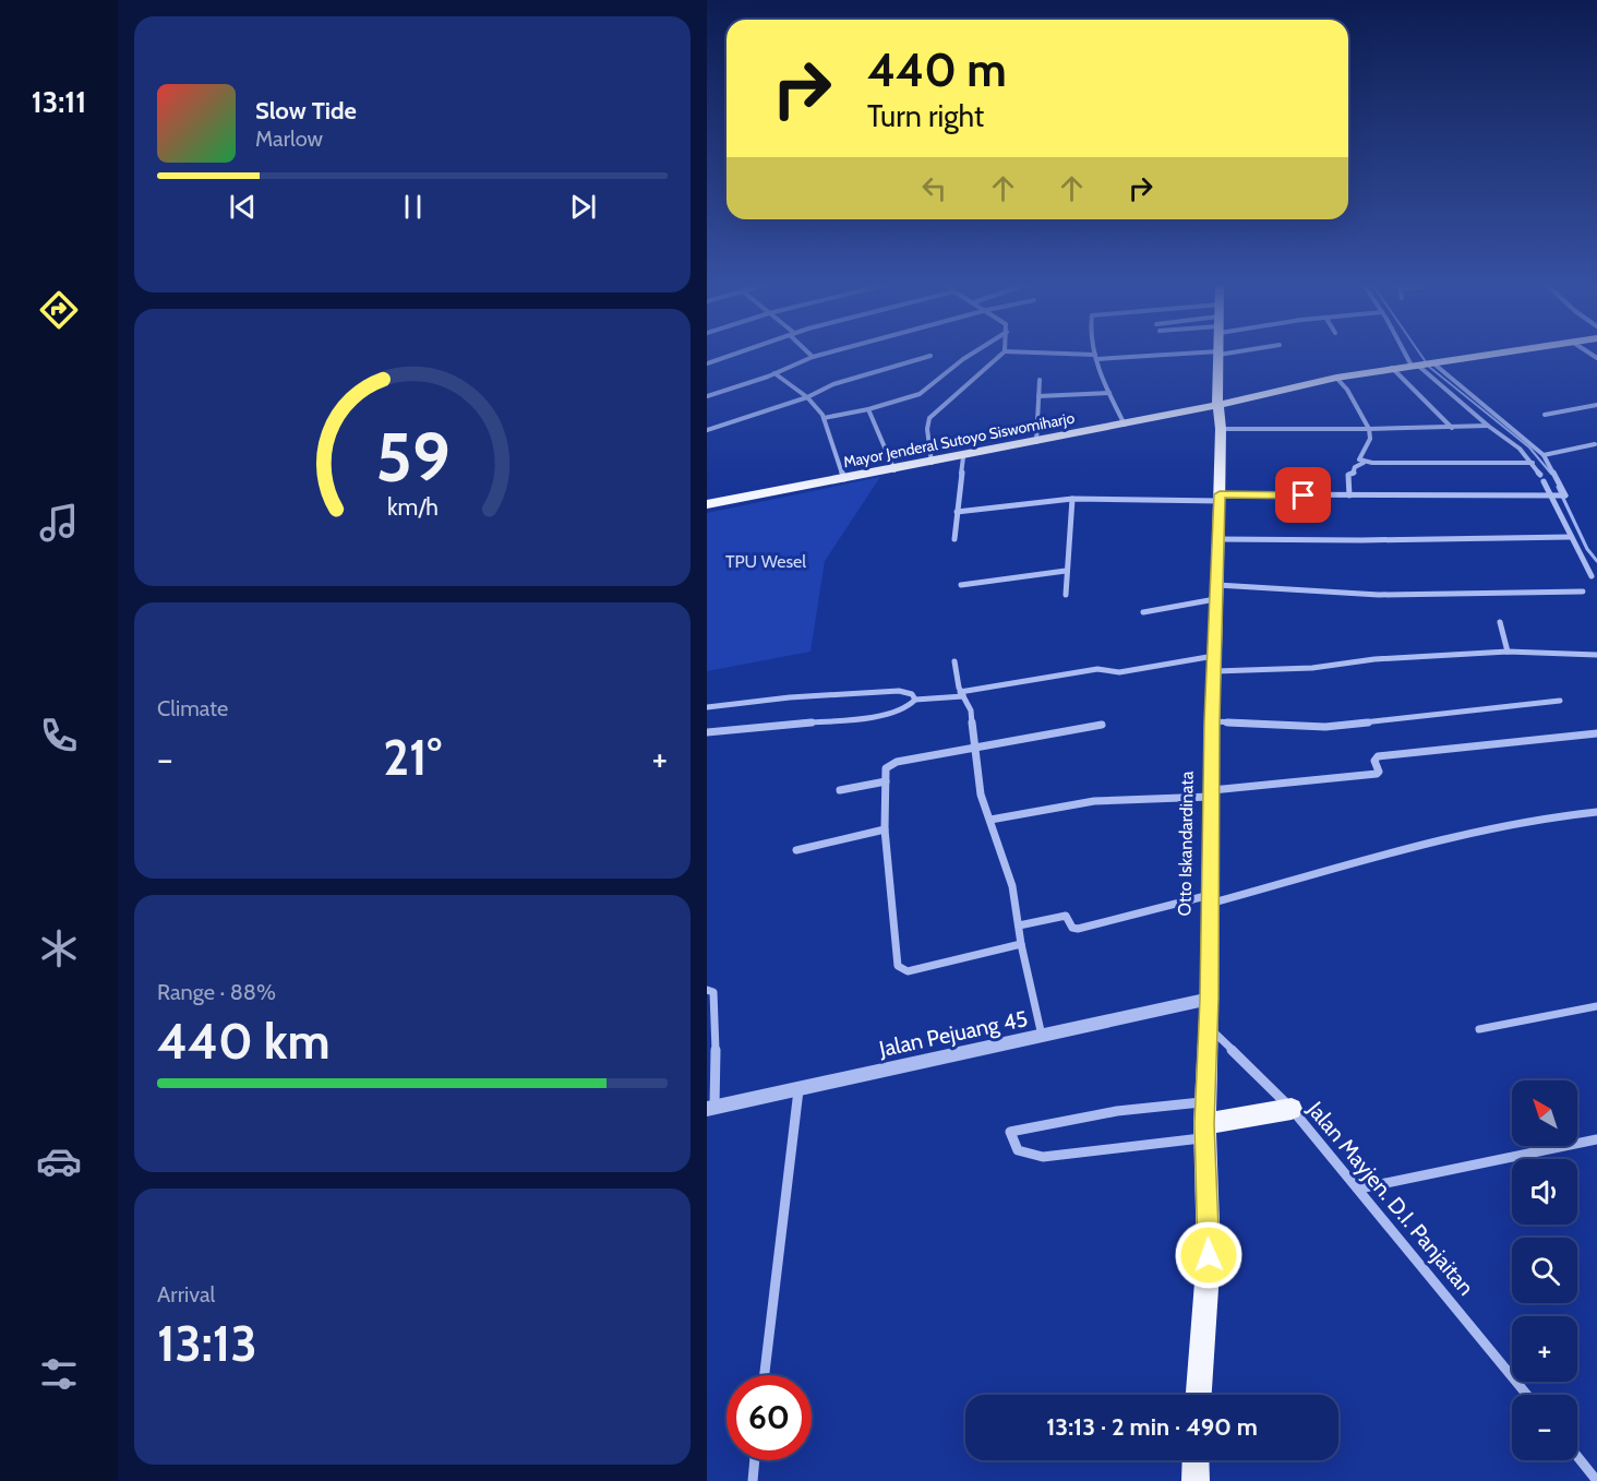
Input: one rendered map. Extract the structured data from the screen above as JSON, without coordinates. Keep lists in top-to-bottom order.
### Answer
{
  "streets": {
    "main road": ["Mayor Jenderal Sutoyo Siswomiharjo", "Otto Iskandardinata"],
    "street": ["Jalan Pejuang 45", "Jalan Mayjen. D.I. Panjaitan"]
  },
  "crossings": [
    ["Mayor Jenderal Sutoyo Siswomiharjo", "Otto Iskandardinata"],
    ["Otto Iskandardinata", "Jalan Pejuang 45"],
    ["Otto Iskandardinata", "Jalan Mayjen. D.I. Panjaitan"]
  ],
  "parks": ["TPU Wesel"],
  "north": "top left",
  "page": {
    "tabs": "13:11",
    "turn": ["440 m", "Turn right"],
    "song": ["Slow Tide", "Marlow"],
    "tile": [
      "Climate",
      ["Range · 88%", "440 km"],
      ["Arrival", "13:13"]
    ],
    "heat": ["−", "21°", "+"],
    "map_buttons": ["+", "−"],
    "limit": "60",
    "trip": "13:13 · 2 min · 490 m",
    "gauge": ["59", "km/h"]
  }
}
